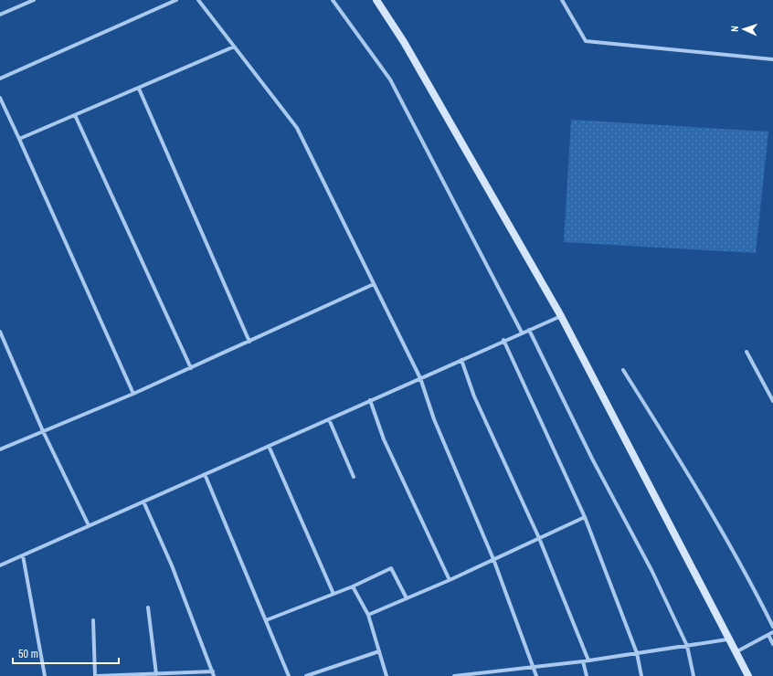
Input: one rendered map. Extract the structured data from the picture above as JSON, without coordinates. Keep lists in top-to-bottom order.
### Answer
{
  "scale_bar": "50 m",
  "north": "left"
}
